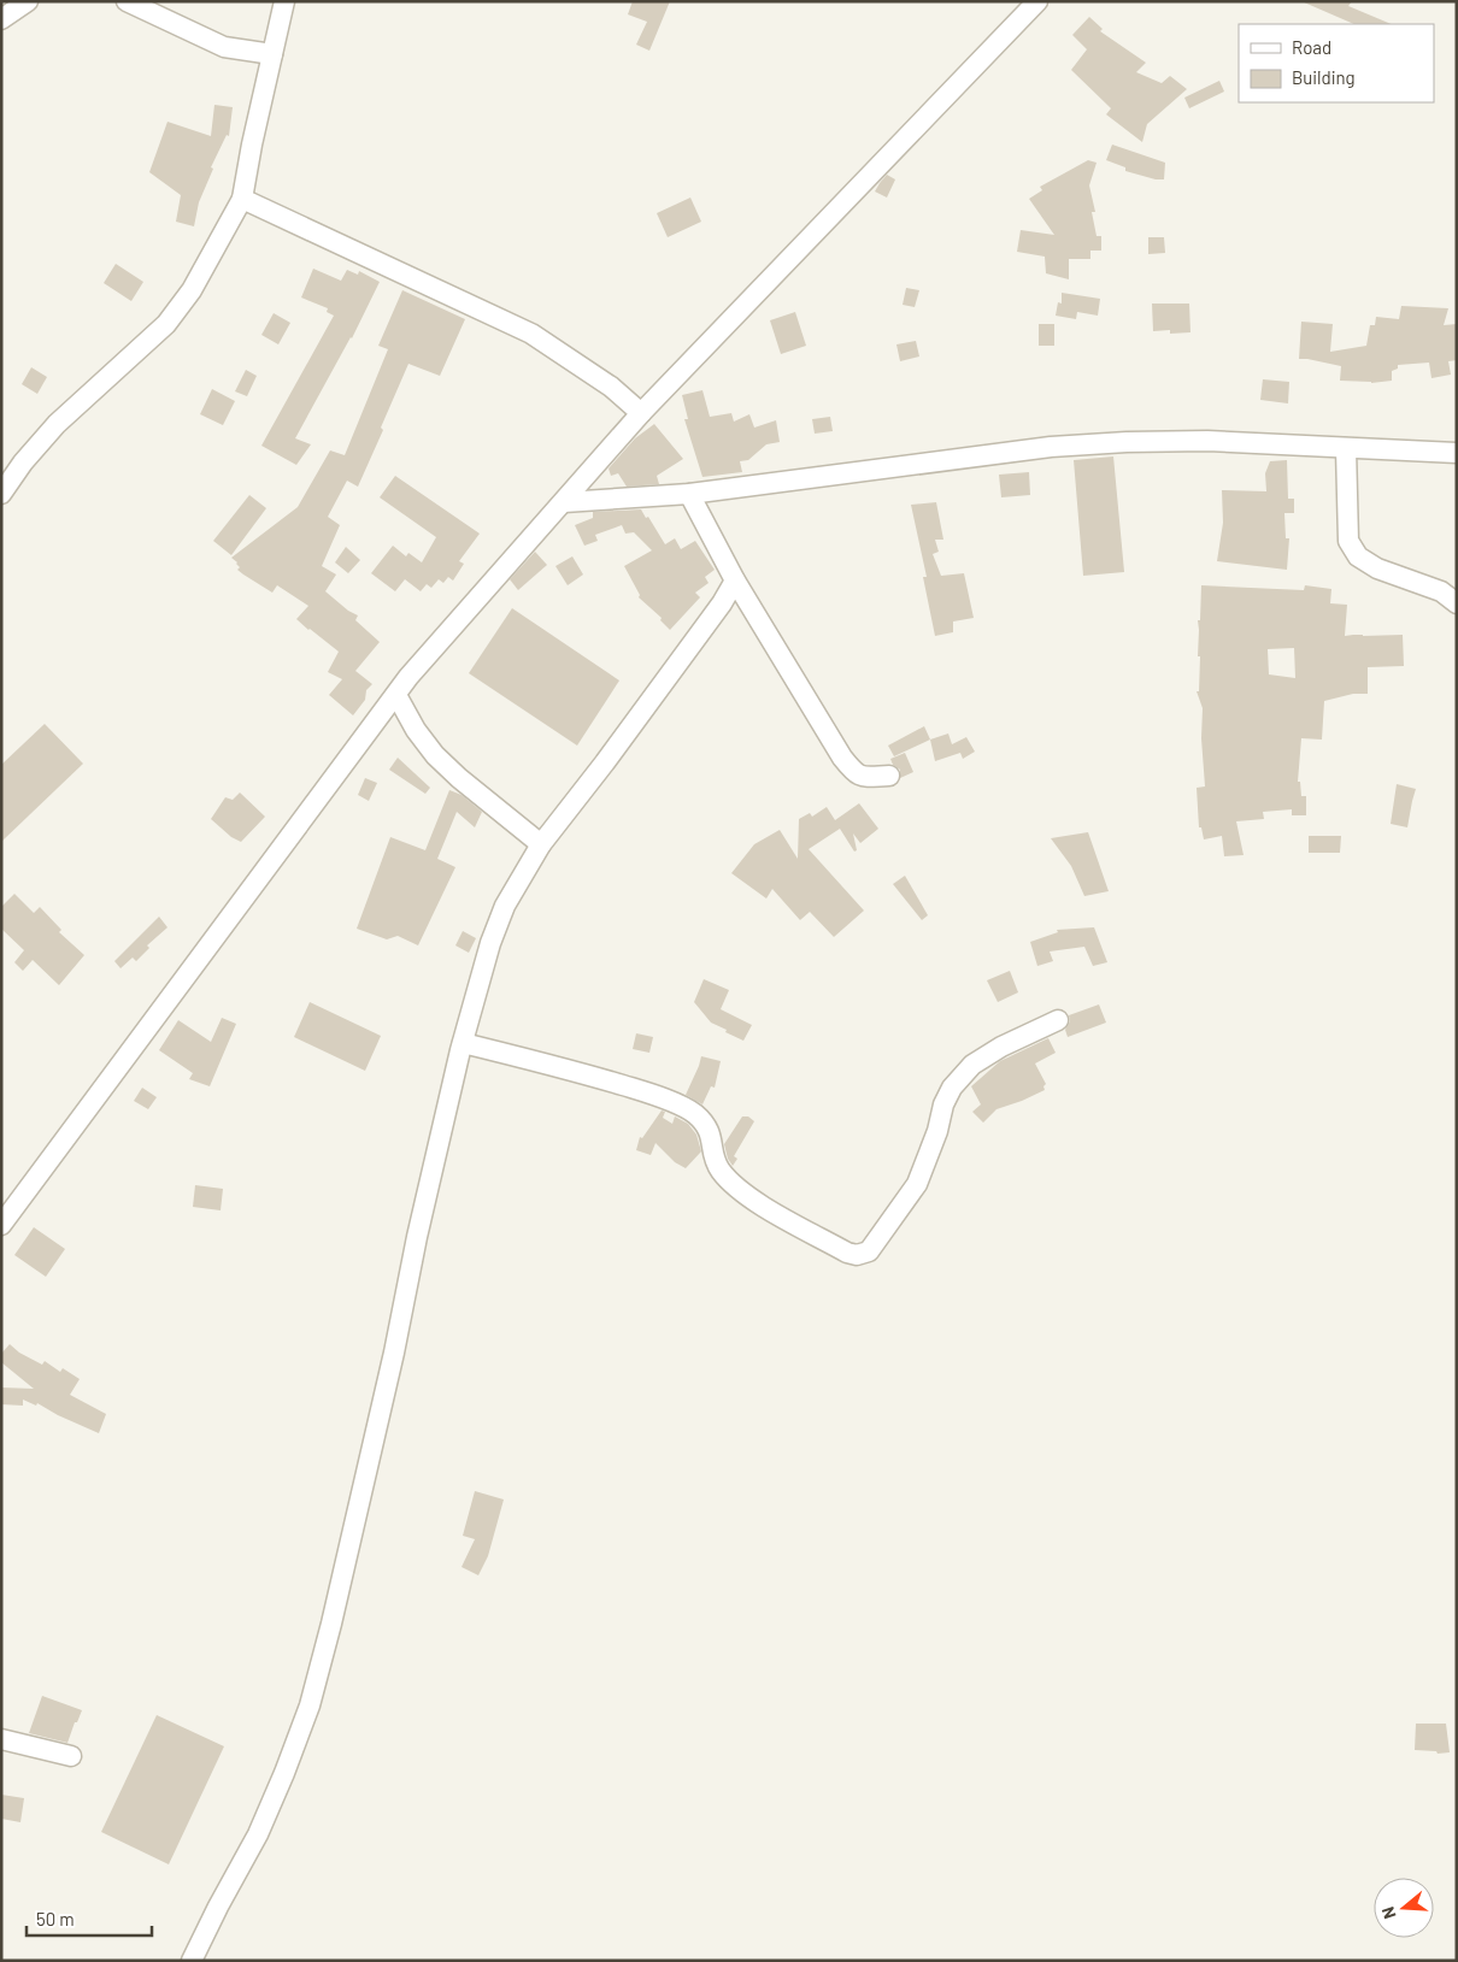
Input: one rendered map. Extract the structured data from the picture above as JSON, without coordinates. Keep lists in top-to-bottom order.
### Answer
{
  "legend": ["Road", "Building"],
  "scale_bar": "50 m",
  "north": "left"
}
